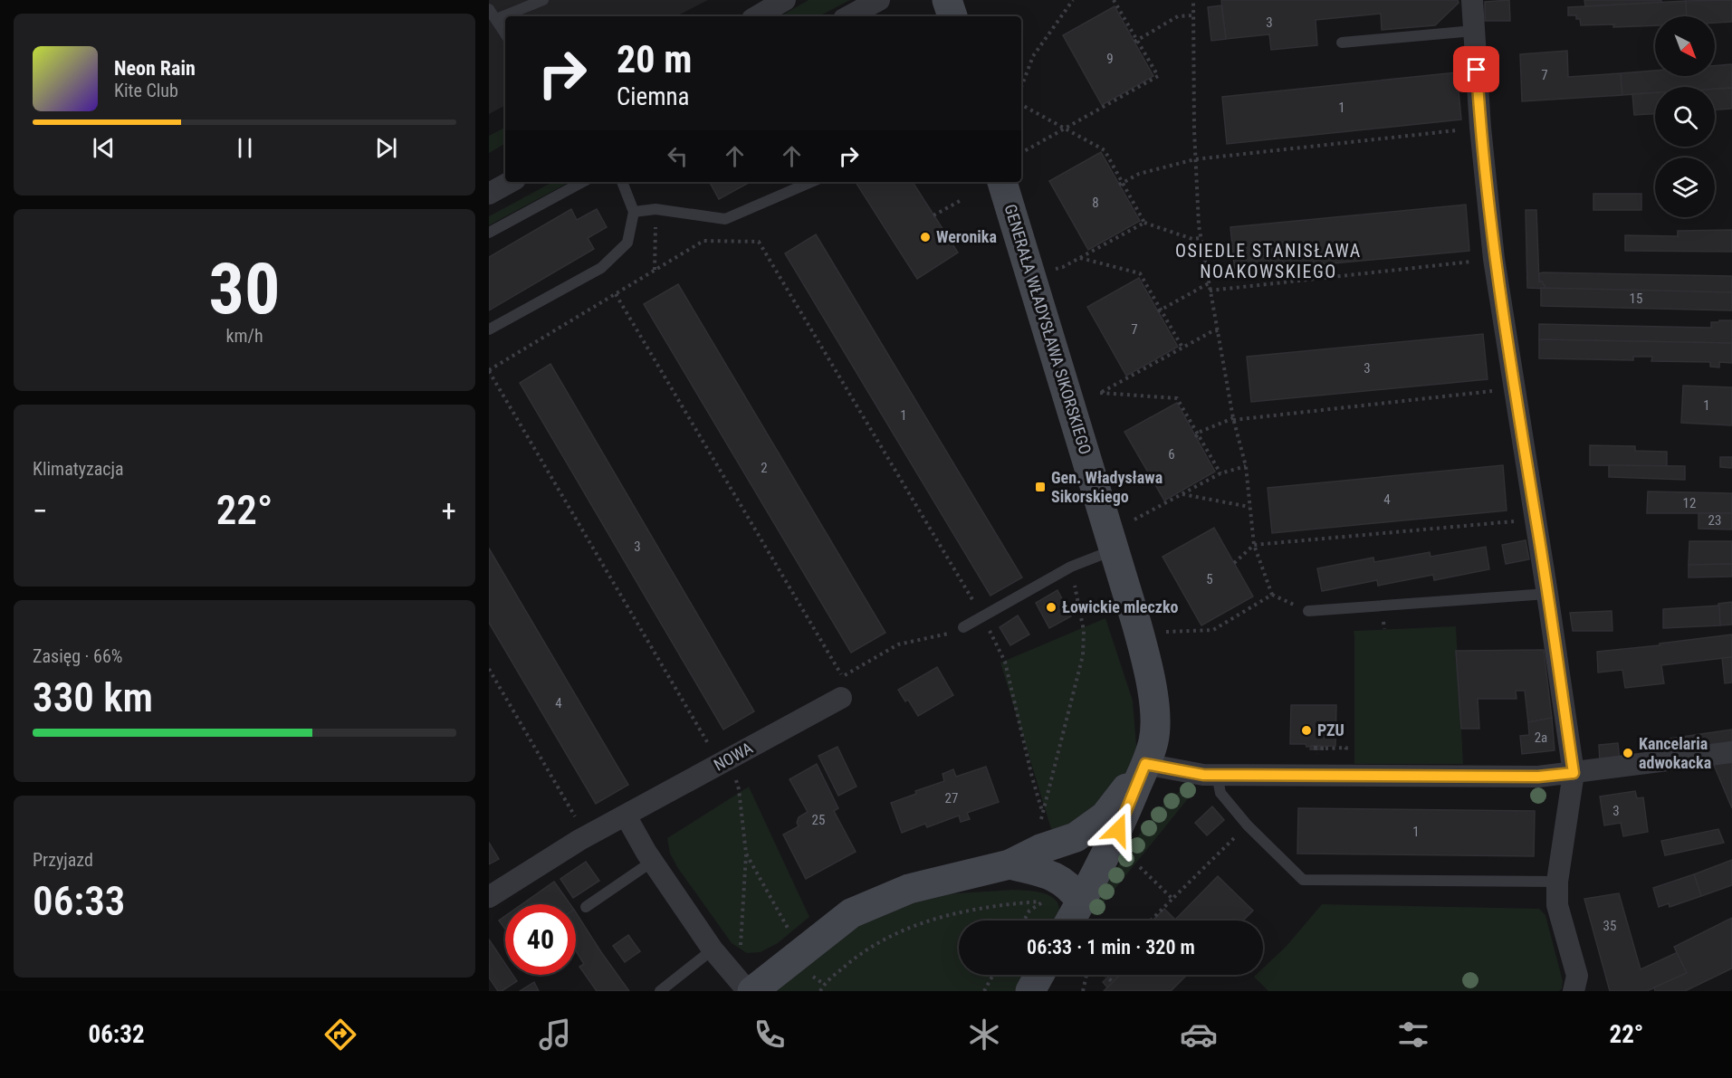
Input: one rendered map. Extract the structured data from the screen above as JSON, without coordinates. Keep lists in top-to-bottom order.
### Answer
{
  "streets": {
    "street": ["GENERAŁA WŁADYSŁAWA SIKORSKIEGO", "NOWA"]
  },
  "districts": ["OSIEDLE STANISŁAWA NOAKOWSKIEGO"],
  "places": {
    "other": [
      "Weronika",
      "Łowickie mleczko",
      "PZU",
      "Kancelaria adwokacka"
    ],
    "transit": ["Gen. Władysława Sikorskiego"]
  },
  "house_numbers": [
    "3",
    "9",
    "7",
    "1",
    "8",
    "15",
    "7",
    "3",
    "1",
    "1",
    "6",
    "2",
    "4",
    "12",
    "23",
    "3",
    "5",
    "4",
    "2a",
    "27",
    "3",
    "25",
    "1",
    "35"
  ],
  "north": "bottom right",
  "page": {
    "turn": ["20 m", "Ciemna"],
    "song": ["Neon Rain", "Kite Club"],
    "tile": [
      ["30", "km/h"],
      "Klimatyzacja",
      ["Zasięg · 66%", "330 km"],
      ["Przyjazd", "06:33"]
    ],
    "heat": ["−", "22°", "+"],
    "limit": "40",
    "trip": "06:33 · 1 min · 320 m",
    "tabs": ["06:32", "22°"]
  }
}
